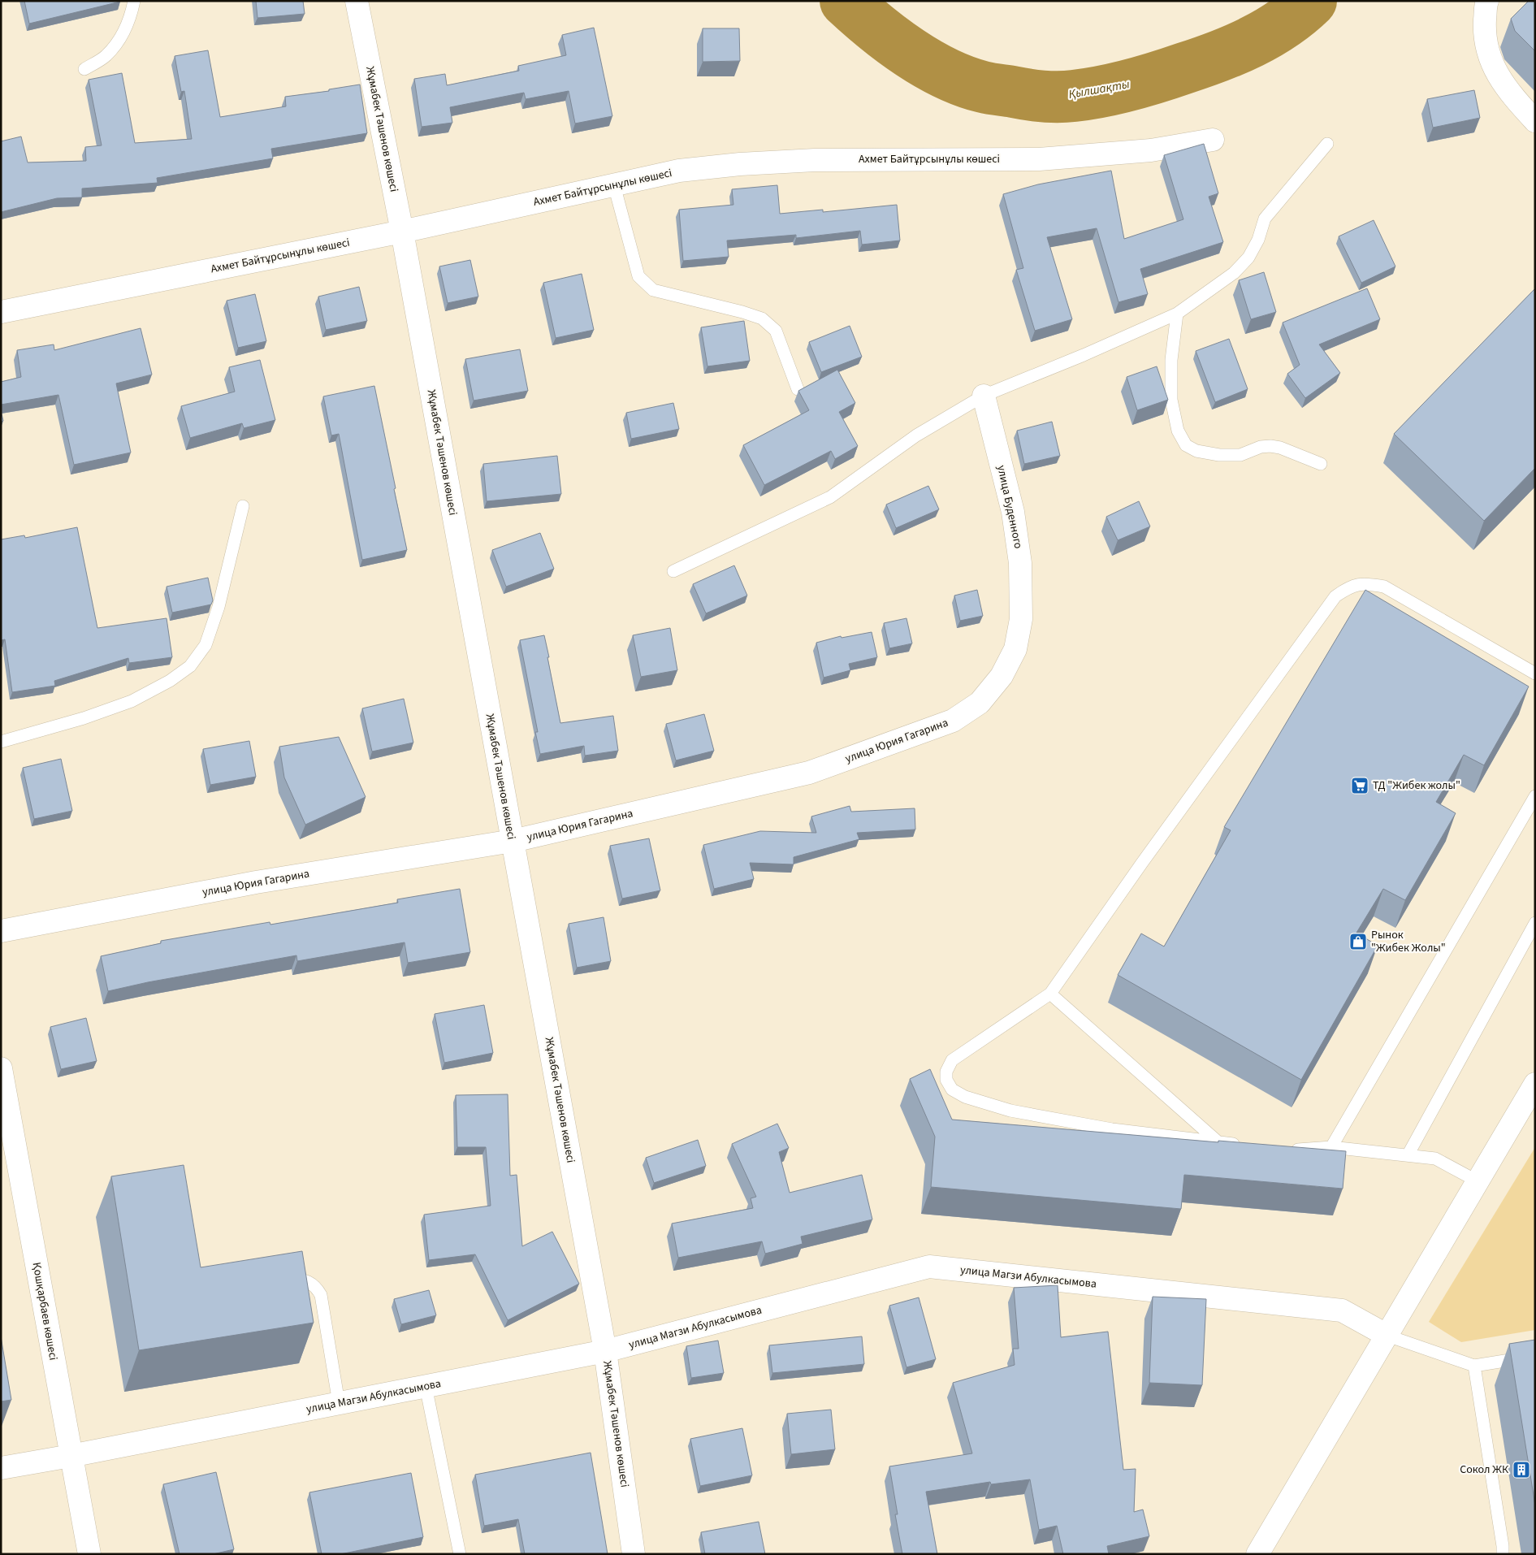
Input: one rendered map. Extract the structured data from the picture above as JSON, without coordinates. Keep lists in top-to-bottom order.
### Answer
{
  "streets": {
    "street": [
      "Жұмабек Тәшенов көшесі",
      "Ахмет Байтұрсынұлы көшесі",
      "улица Буденного",
      "улица Юрия Гагарина",
      "улица Магзи Абулкасымова",
      "Қошқарбаев көшесі"
    ]
  },
  "crossings": [
    ["Жұмабек Тәшенов көшесі", "Ахмет Байтұрсынұлы көшесі"],
    ["Жұмабек Тәшенов көшесі", "улица Юрия Гагарина"],
    ["Жұмабек Тәшенов көшесі", "улица Магзи Абулкасымова"],
    ["улица Буденного", "улица Юрия Гагарина"],
    ["улица Магзи Абулкасымова", "Қошқарбаев көшесі"]
  ],
  "water": ["Қылшақты"],
  "places": {
    "supermarket": ["ТД \"Жибек жолы\""],
    "shop": ["Рынок \"Жибек Жолы\""],
    "building": ["Сокол ЖК"]
  }
}
